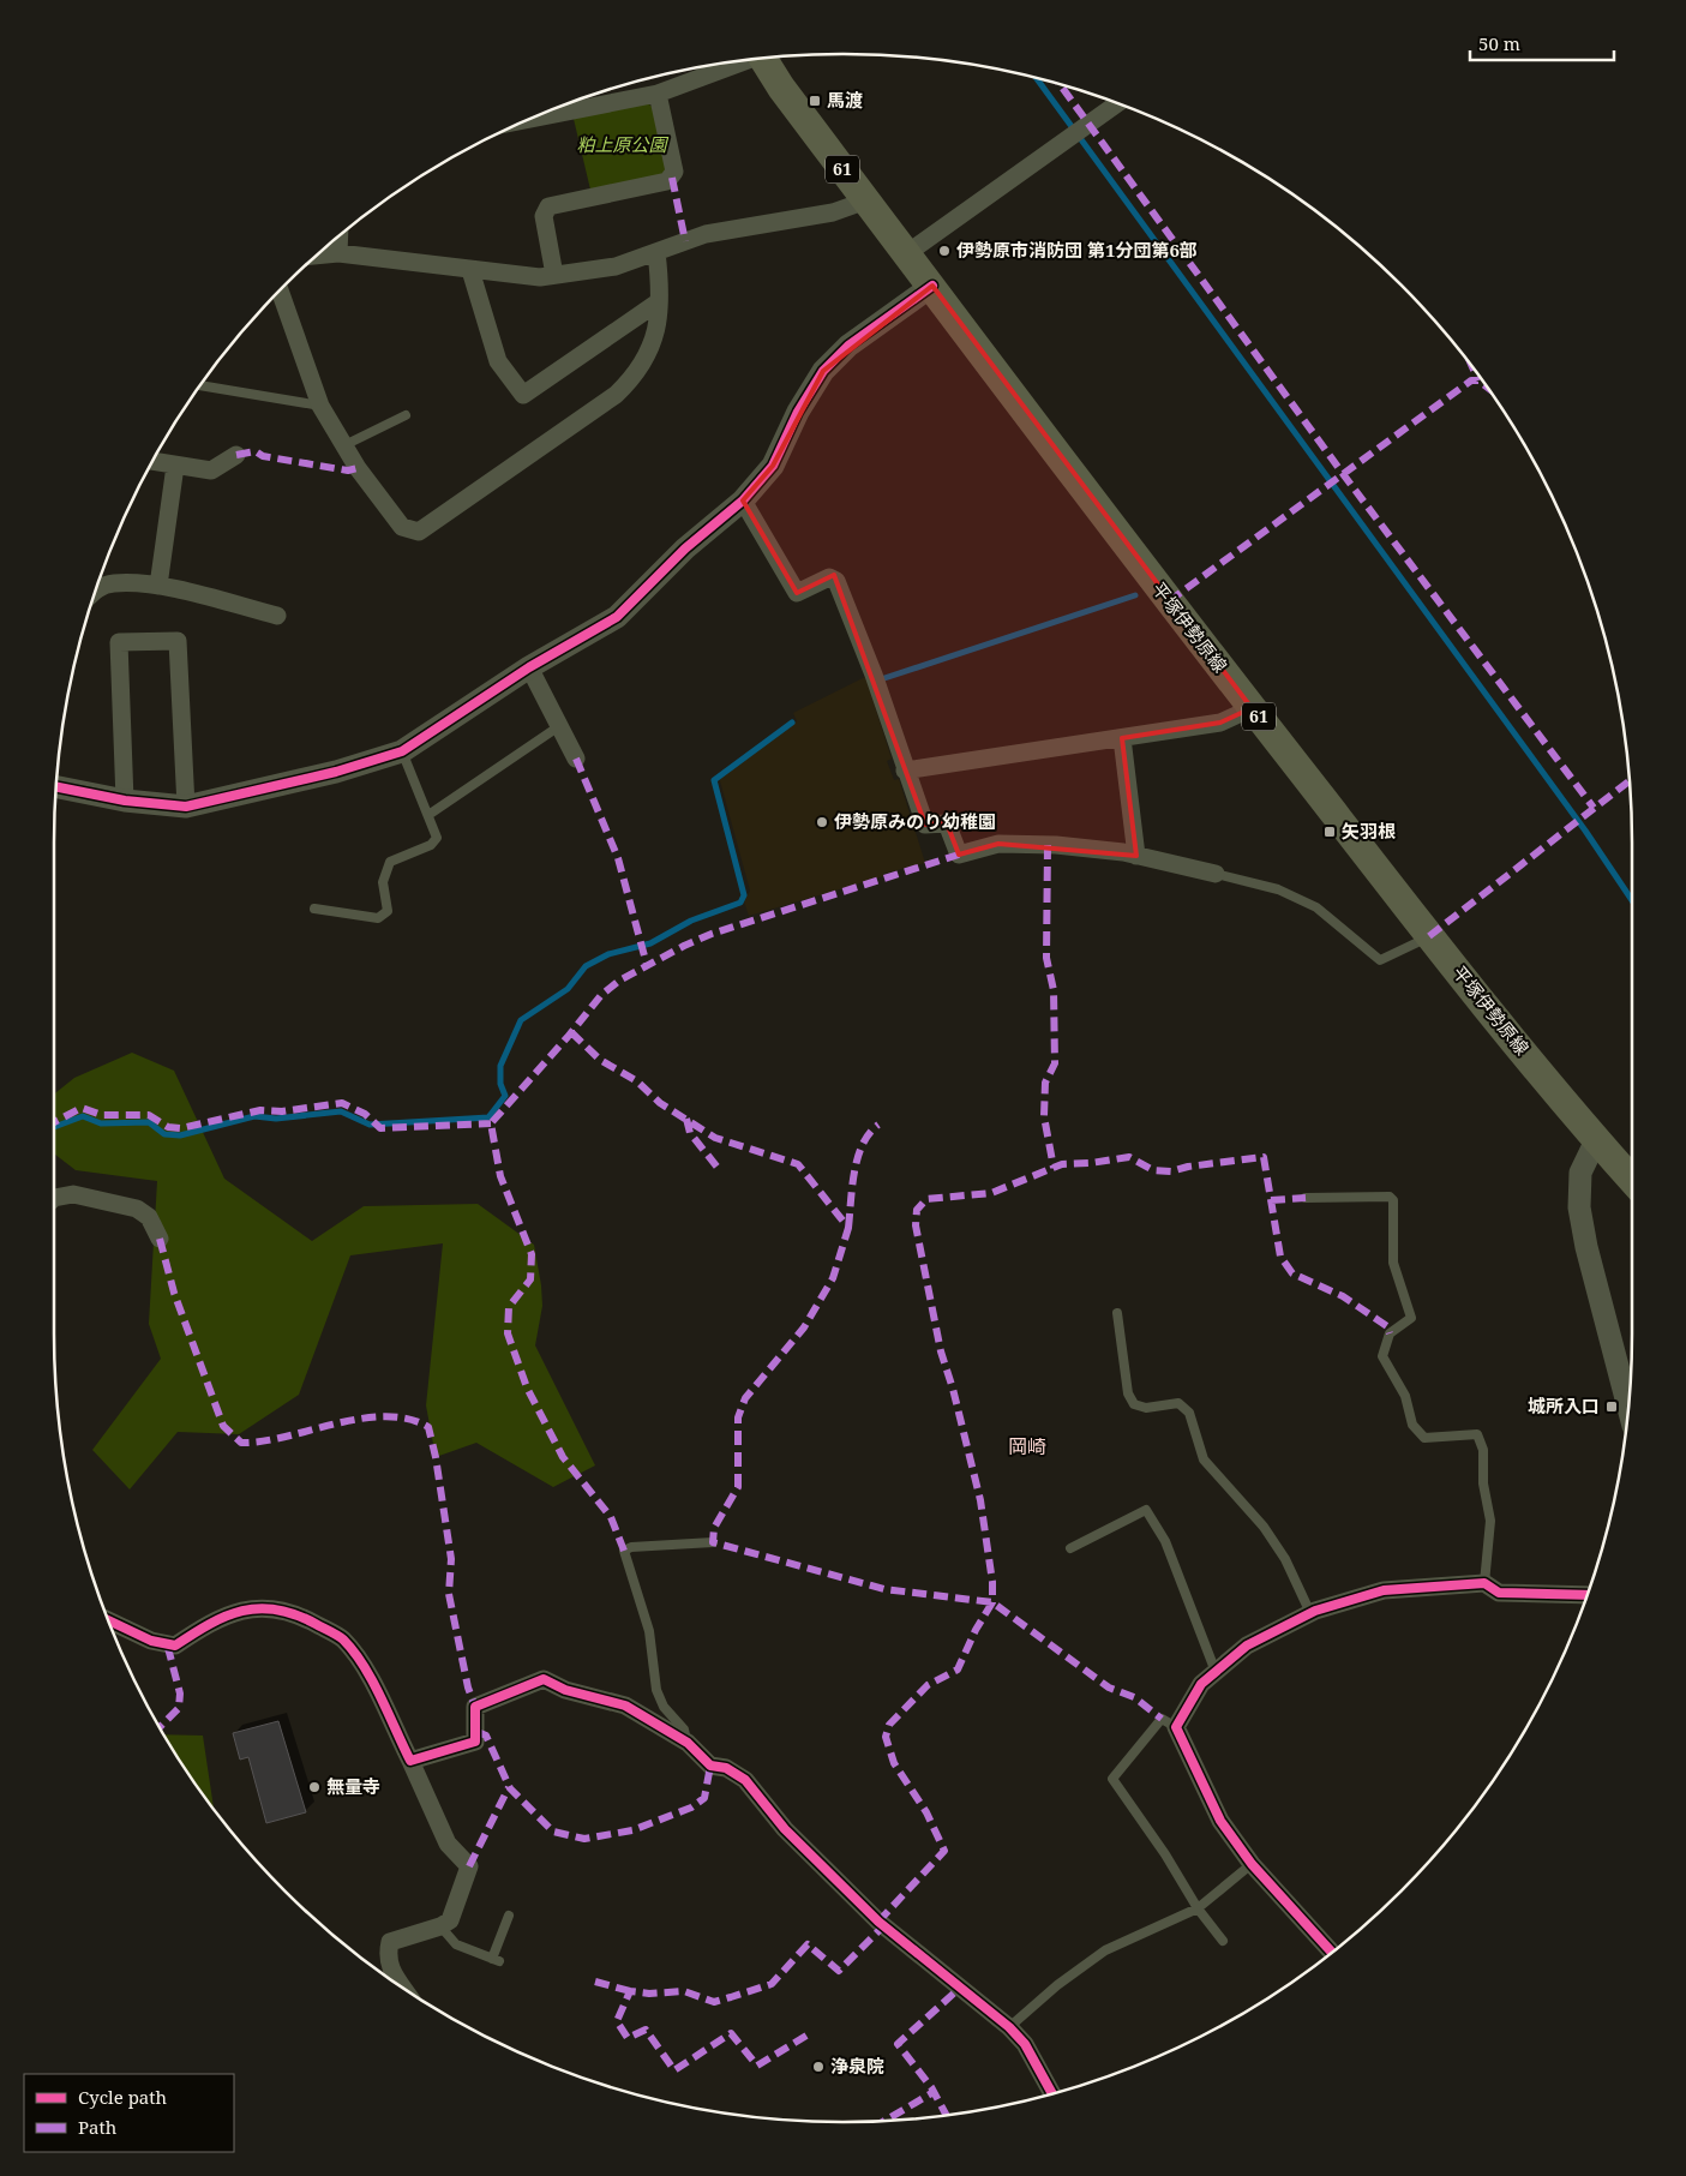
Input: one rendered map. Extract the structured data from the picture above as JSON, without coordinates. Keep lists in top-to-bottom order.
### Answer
{
  "streets": {
    "main road": ["61", "平塚伊勢原線"]
  },
  "districts": ["岡崎"],
  "parks": ["粕上原公園"],
  "places": {
    "transit": ["馬渡", "矢羽根", "城所入口"],
    "other": [
      "伊勢原市消防団 第1分団第6部",
      "伊勢原みのり幼稚園",
      "無量寺",
      "浄泉院"
    ]
  },
  "legend": ["Cycle path", "Path"],
  "scale_bar": "50 m"
}
